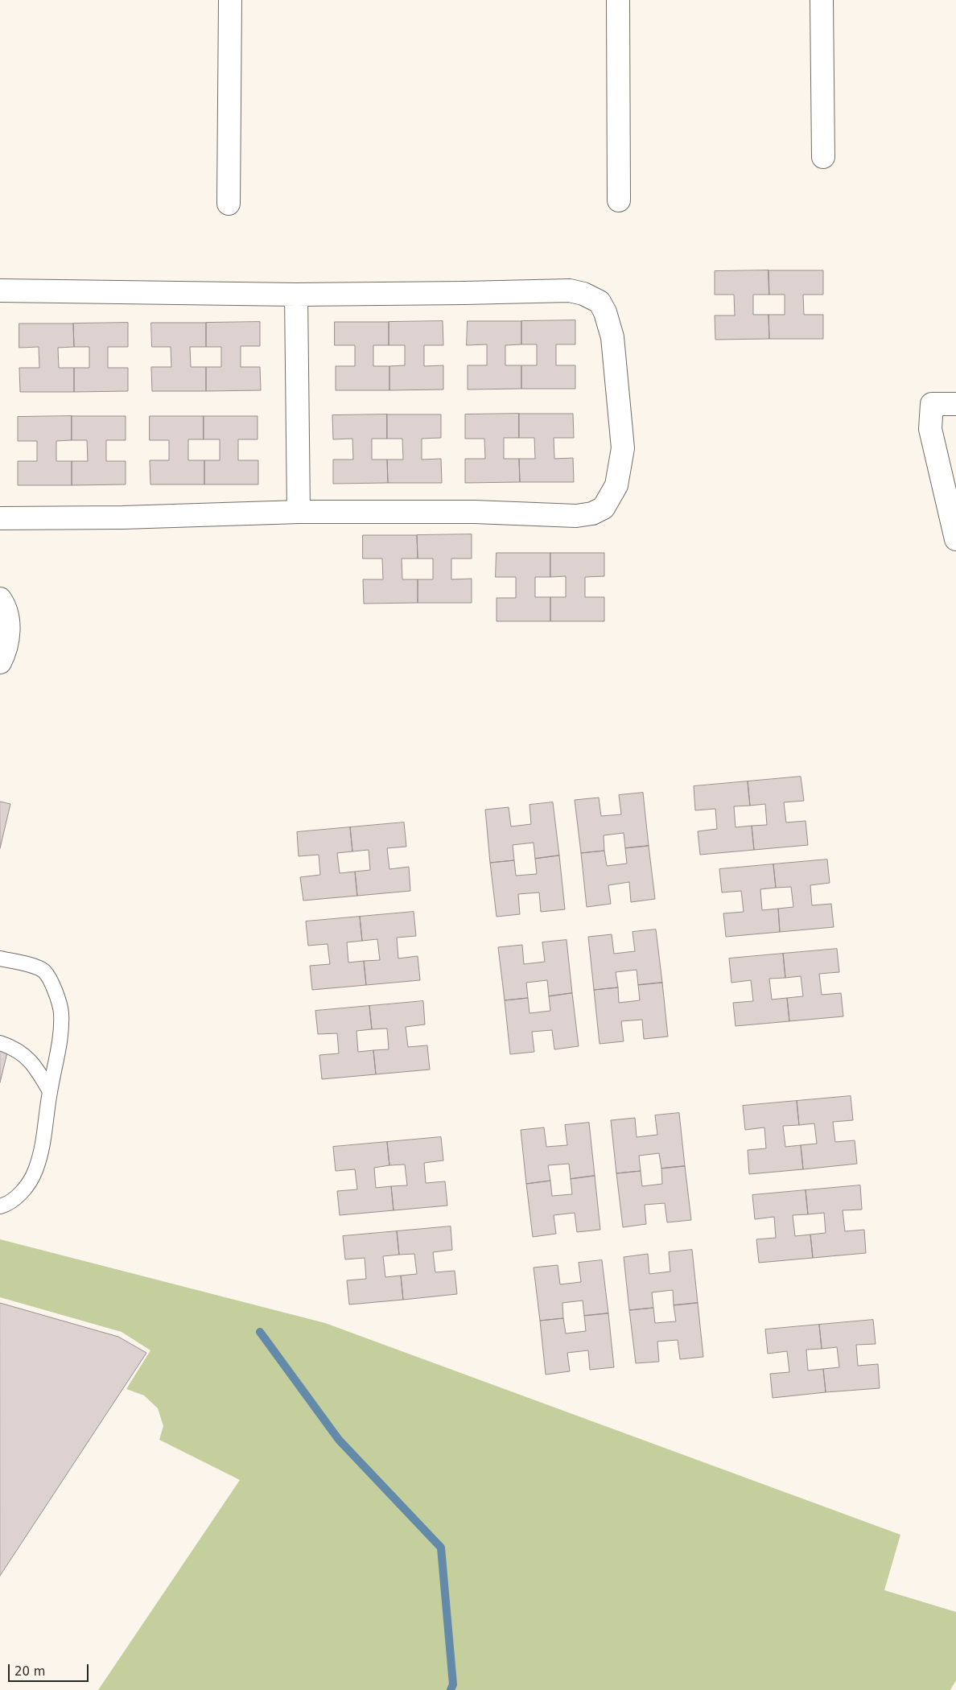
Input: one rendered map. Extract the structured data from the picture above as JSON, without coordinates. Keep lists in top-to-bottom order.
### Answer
{
  "scale_bar": "20 m"
}
